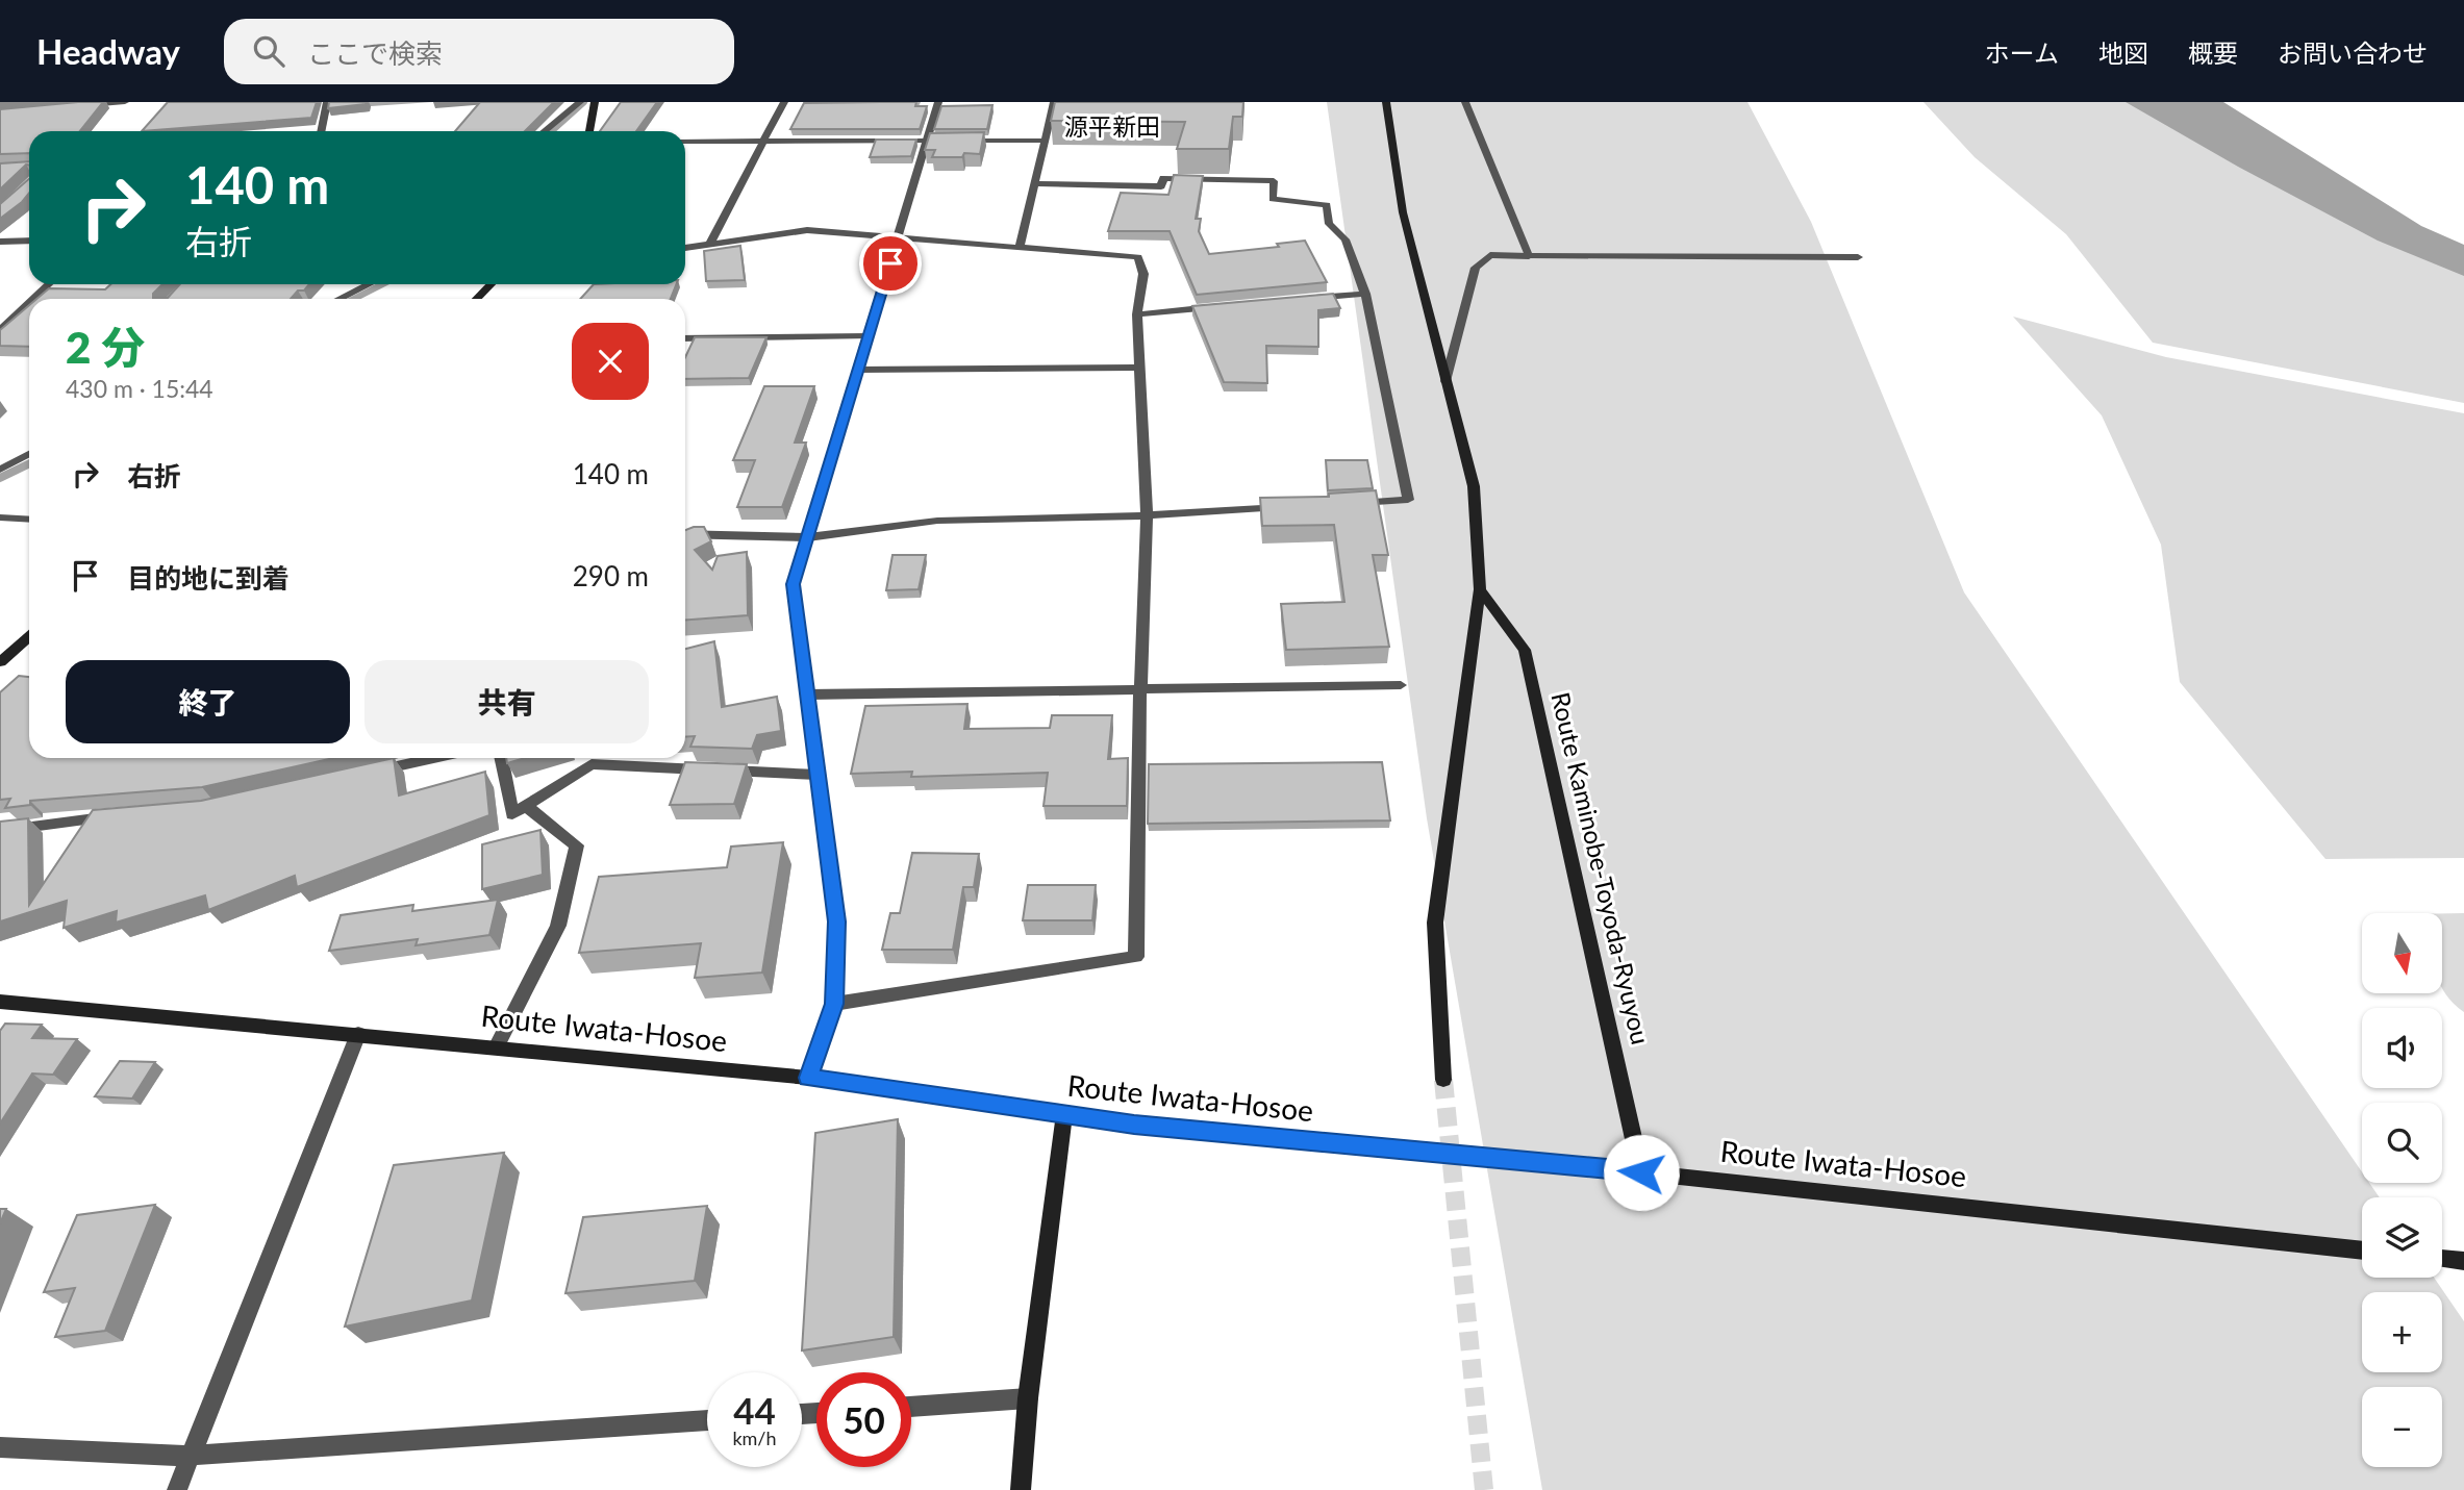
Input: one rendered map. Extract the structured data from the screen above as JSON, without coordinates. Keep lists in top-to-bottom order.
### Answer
{
  "streets": {
    "main road": ["Route Kaminobe-Toyoda-Ryuyou", "Route Iwata-Hosoe"]
  },
  "crossings": [
    ["Route Kaminobe-Toyoda-Ryuyou", "Route Iwata-Hosoe"]
  ],
  "districts": ["源平新田"],
  "north": "bottom",
  "page": {
    "header": "Headway",
    "search": "ここで検索",
    "nav": [
      "ホーム",
      "地図",
      "概要",
      "お問い合わせ"
    ],
    "turn": ["140 m", "右折"],
    "heading": ["2 分", "430 m · 15:44"],
    "list": [
      {
        "name": "右折",
        "value": "140 m"
      },
      {
        "name": "目的地に到着",
        "value": "290 m"
      }
    ],
    "buttons": ["終了", "共有"],
    "map_buttons": ["+", "−"],
    "speed": "44 km/h",
    "limit": "50"
  }
}
